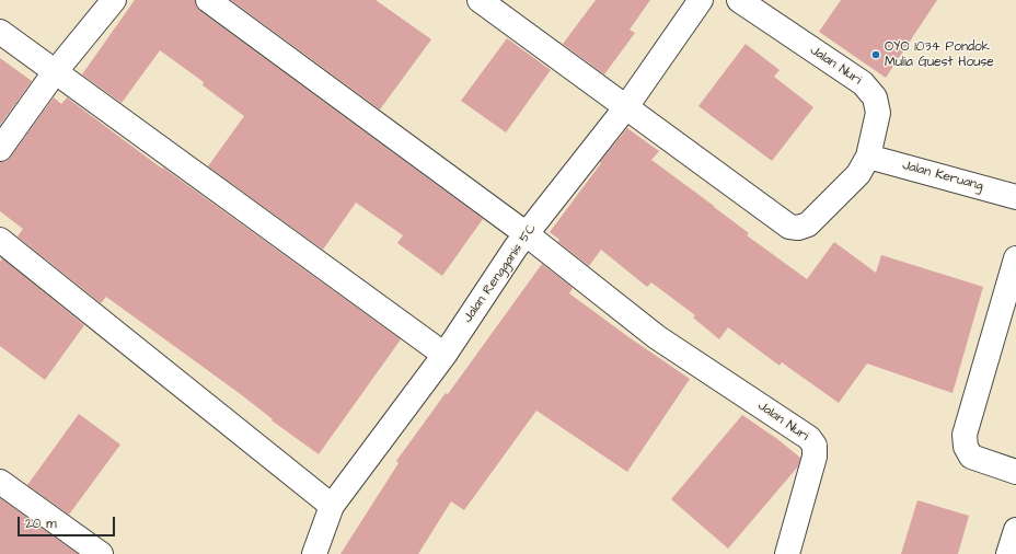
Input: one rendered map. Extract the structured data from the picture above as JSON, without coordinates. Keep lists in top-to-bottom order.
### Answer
{
  "streets": {
    "street": ["Jalan Nuri", "Jalan Keruang", "Jalan Rengganis 5C"]
  },
  "crossings": [
    ["Jalan Nuri", "Jalan Keruang"],
    ["Jalan Nuri", "Jalan Rengganis 5C"]
  ],
  "places": ["OYO 1034 Pondok Mulia Guest House"],
  "scale_bar": "20 m"
}
